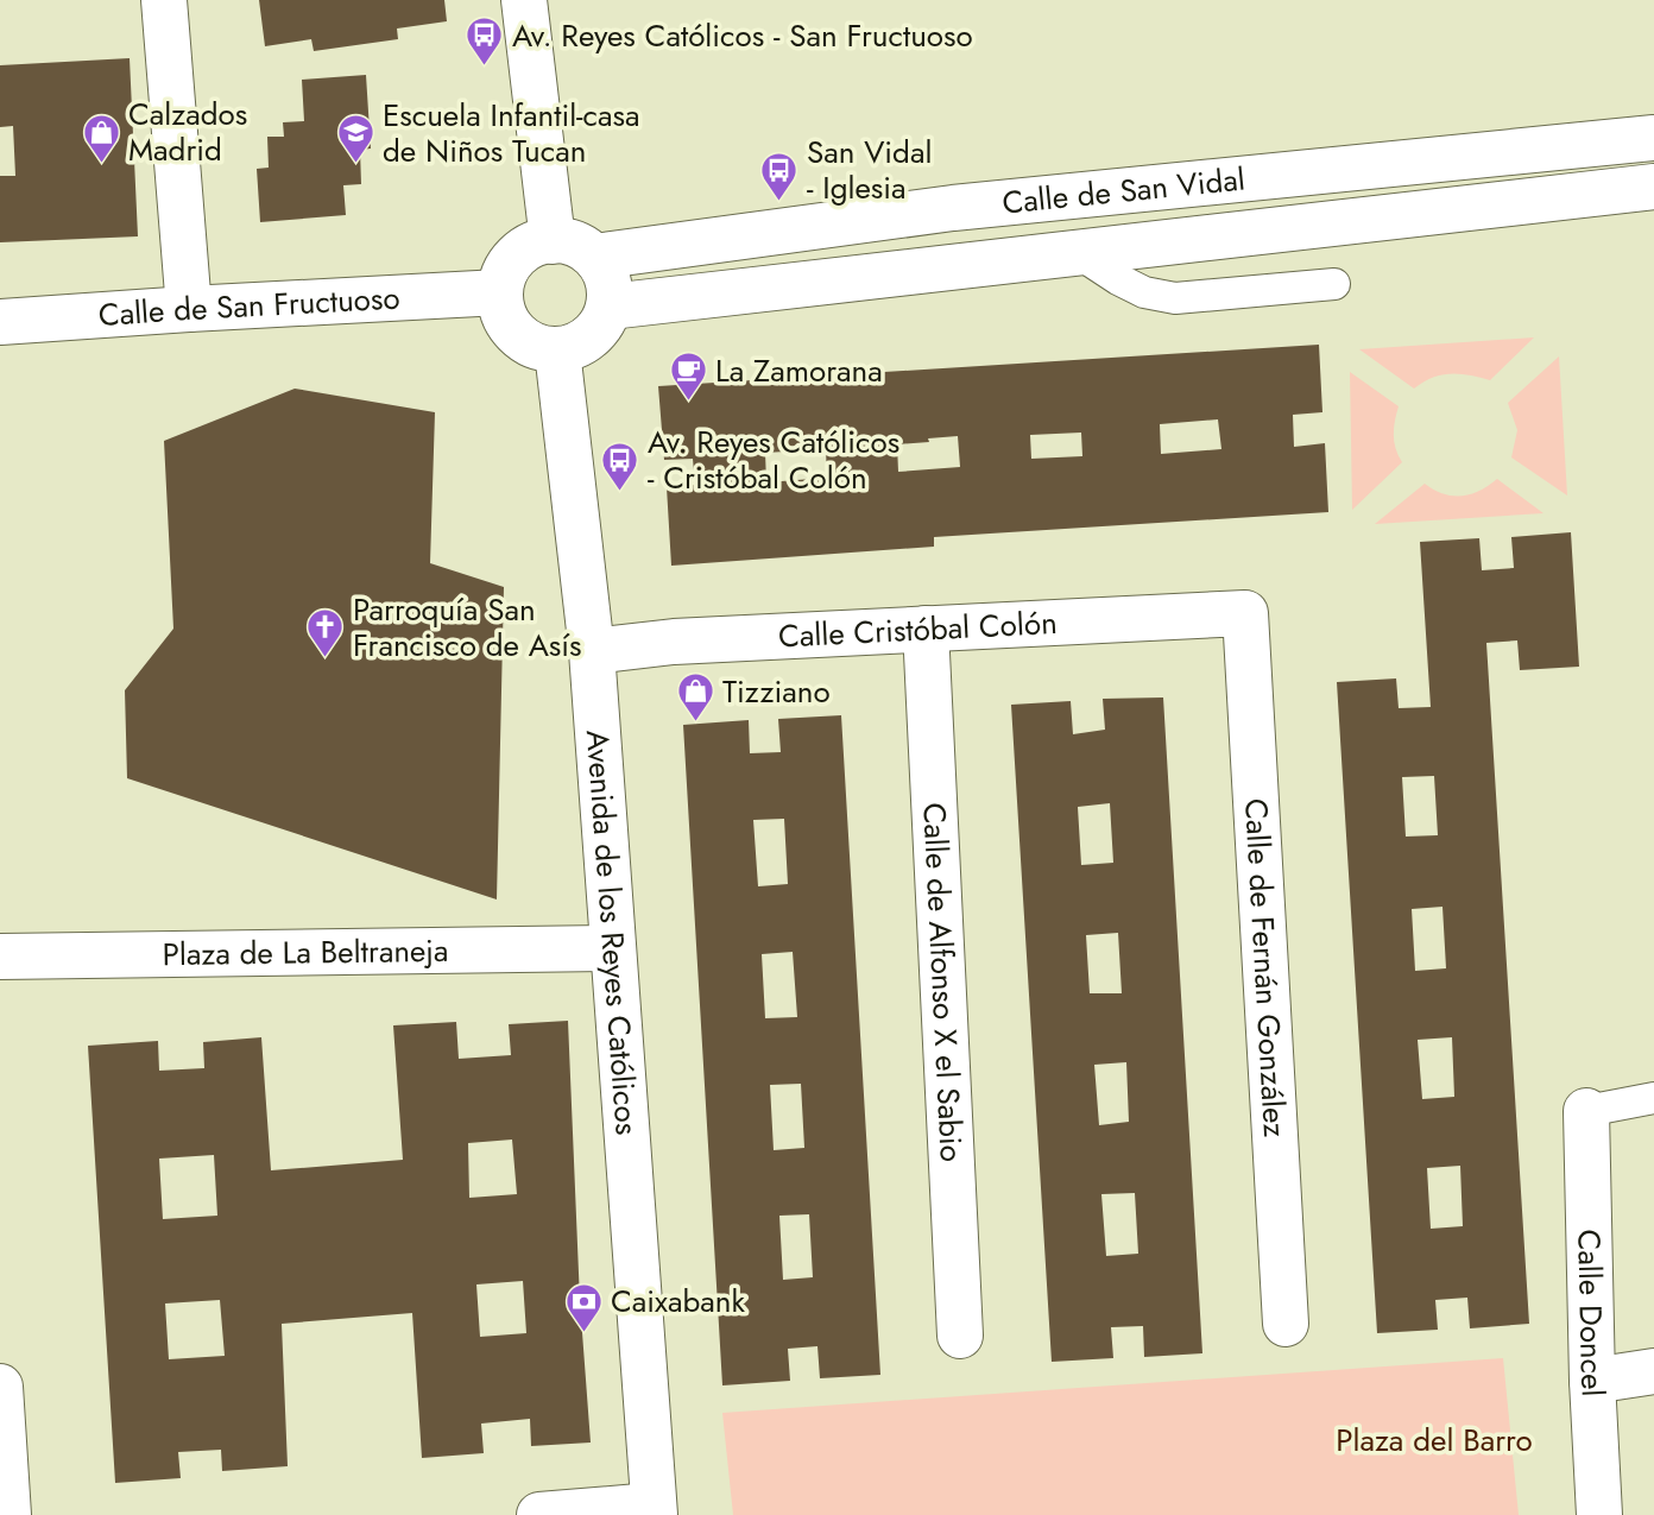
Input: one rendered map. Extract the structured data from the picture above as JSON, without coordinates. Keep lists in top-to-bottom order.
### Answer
{
  "streets": {
    "street": [
      "Calle de San Vidal",
      "Calle de San Fructuoso",
      "Calle Cristóbal Colón",
      "Avenida de los Reyes Católicos",
      "Plaza de La Beltraneja",
      "Calle de Fernán González",
      "Calle de Alfonso X el Sabio",
      "Calle Doncel"
    ]
  },
  "crossings": [
    ["Calle de San Vidal", "Calle de San Fructuoso"],
    ["Calle de San Vidal", "Avenida de los Reyes Católicos"],
    ["Calle de San Fructuoso", "Avenida de los Reyes Católicos"],
    ["Calle Cristóbal Colón", "Avenida de los Reyes Católicos"],
    ["Calle Cristóbal Colón", "Calle de Fernán González"],
    ["Calle Cristóbal Colón", "Calle de Alfonso X el Sabio"],
    ["Avenida de los Reyes Católicos", "Plaza de La Beltraneja"]
  ],
  "parks": ["Plaza del Barro"],
  "places": {
    "bus stop": ["Av. Reyes Católicos - San Fructuoso", "San Vidal - Iglesia", "Av. Reyes Católicos - Cristóbal Colón"],
    "shop": ["Calzados Madrid", "Tizziano"],
    "school or university": ["Escuela Infantil-casa de Niños Tucan"],
    "cafe": ["La Zamorana"],
    "church": ["Parroquía San Francisco de Asís"],
    "bank": ["Caixabank"]
  }
}
